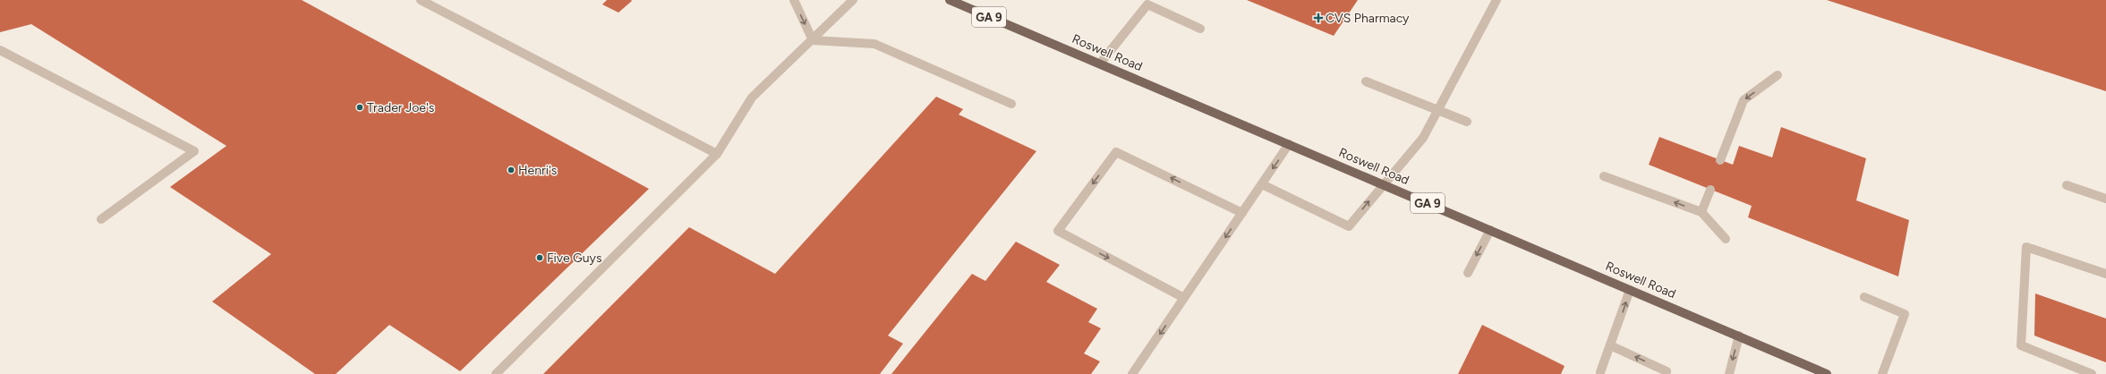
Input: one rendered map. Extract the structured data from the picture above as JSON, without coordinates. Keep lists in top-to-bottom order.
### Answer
{
  "streets": {
    "main road": ["GA 9", "Roswell Road"]
  },
  "places": {
    "health": ["CVS Pharmacy"],
    "other": ["Trader Joe's", "Henri's", "Five Guys"]
  }
}
